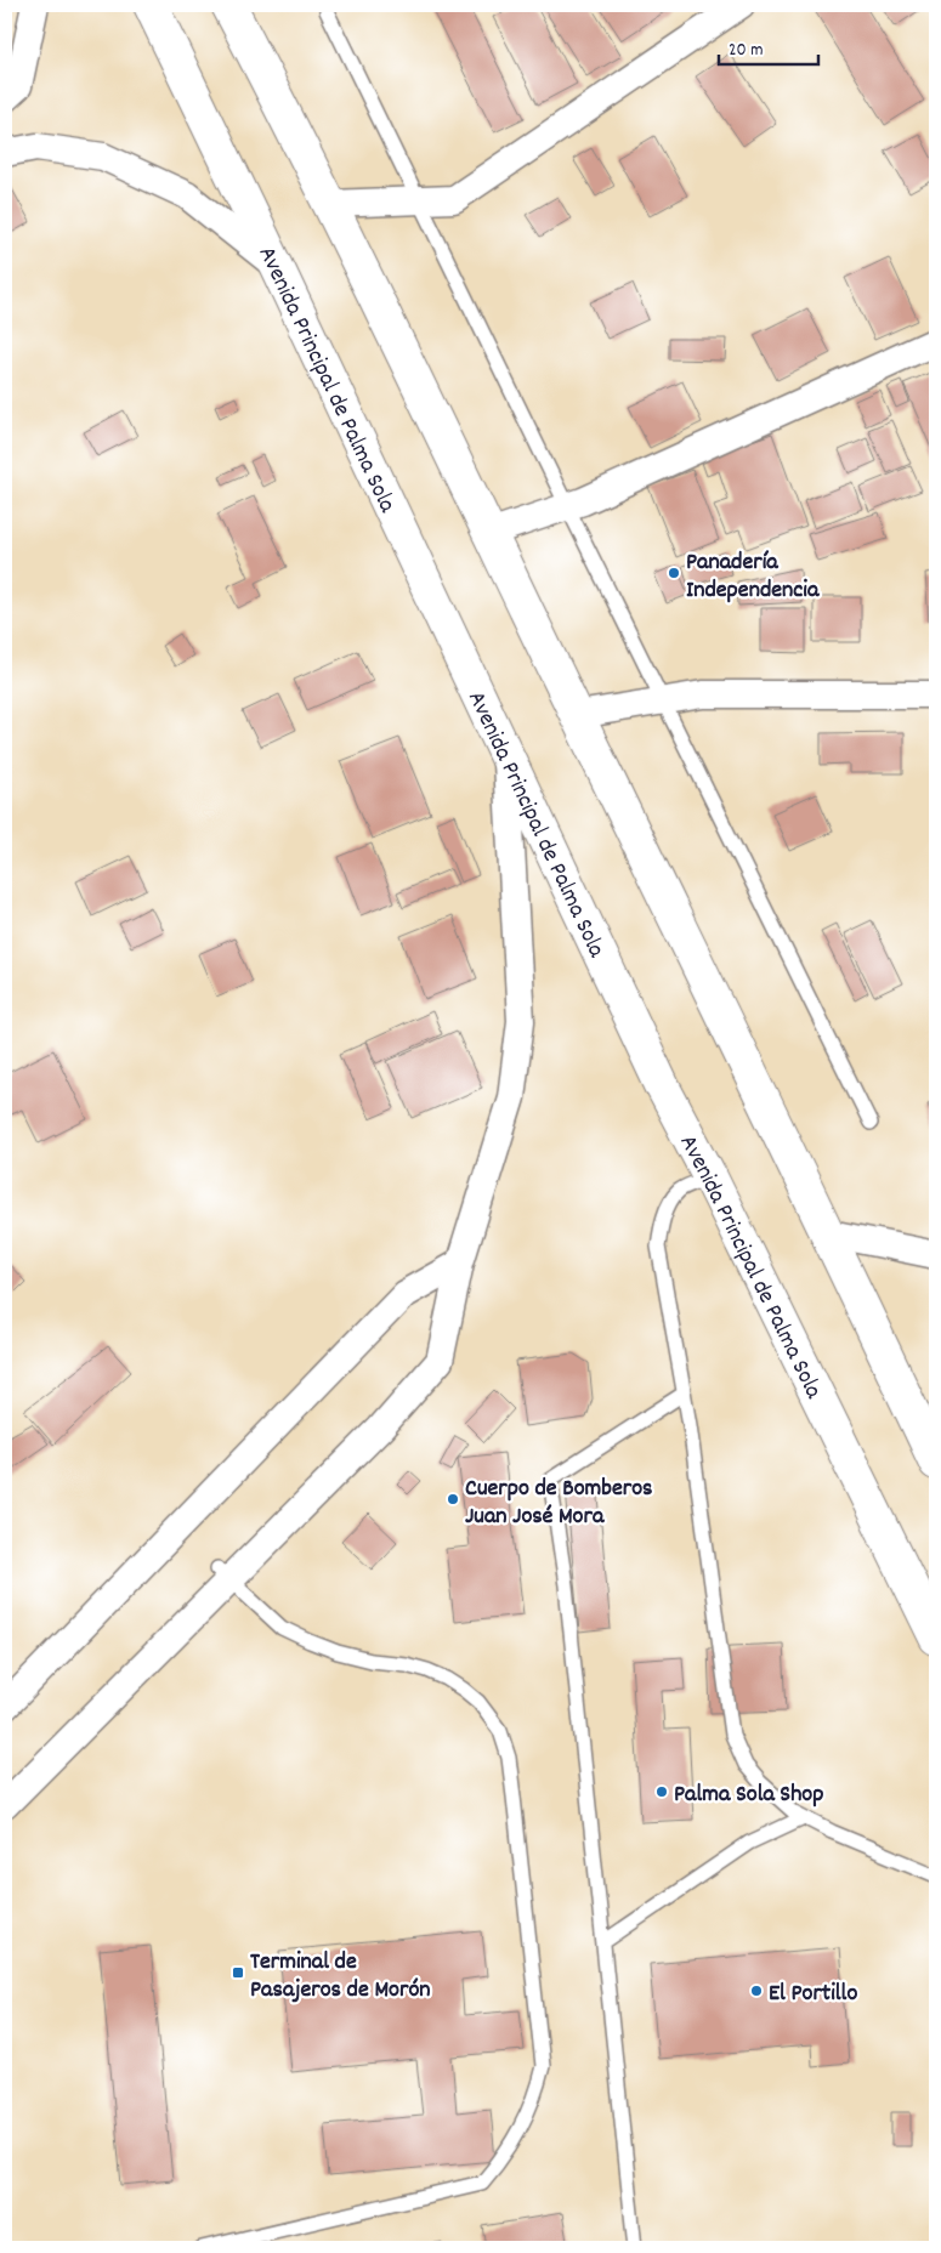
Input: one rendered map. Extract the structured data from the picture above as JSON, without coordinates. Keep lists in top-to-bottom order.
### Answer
{
  "streets": {
    "highway": ["Avenida Principal de Palma Sola"]
  },
  "places": {
    "other": [
      "Panadería Independencia",
      "Cuerpo de Bomberos Juan José Mora",
      "Palma Sola Shop",
      "El Portillo"
    ],
    "transit": ["Terminal de Pasajeros de Morón"]
  },
  "scale_bar": "20 m"
}
